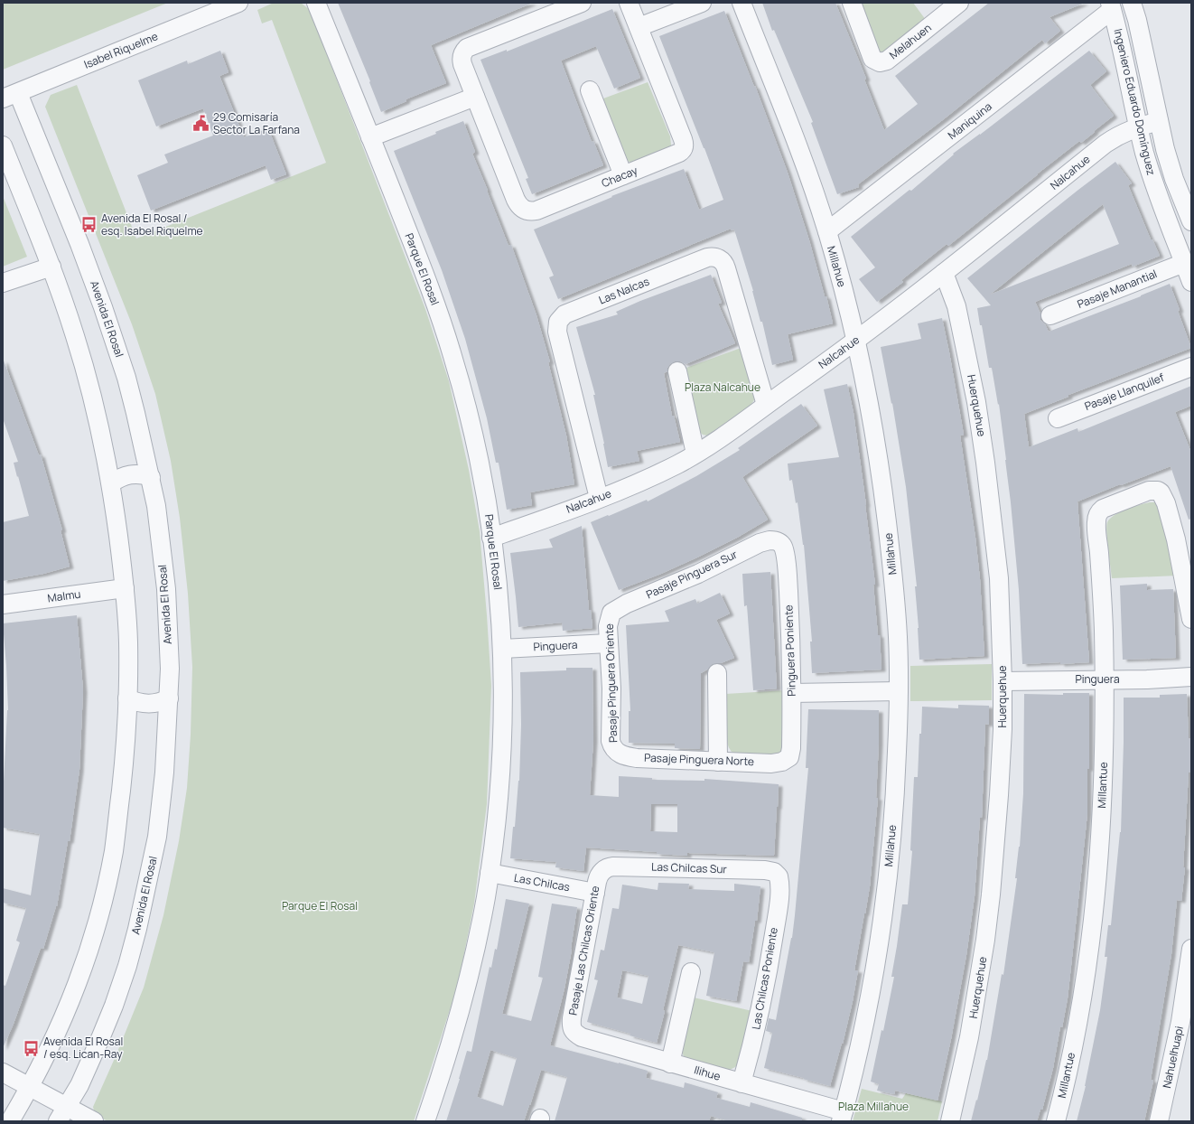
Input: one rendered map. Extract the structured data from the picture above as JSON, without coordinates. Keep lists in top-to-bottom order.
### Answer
{
  "streets": {
    "street": [
      "Melahuen",
      "Isabel Riquelme",
      "Ingeniero Eduardo Domínguez",
      "Maniquina",
      "Nalcahue",
      "Chacay",
      "Millahue",
      "Parque El Rosal",
      "Pasaje Manantial",
      "Las Nalcas",
      "Avenida El Rosal",
      "Pasaje Llanquilef",
      "Huerquehue",
      "Pasaje Pinguera Sur",
      "Malmu",
      "Pinguera",
      "Pinguera Poniente",
      "Pasaje Pinguera Oriente",
      "Pasaje Pinguera Norte",
      "Millantue",
      "Las Chilcas Sur",
      "Las Chilcas",
      "Pasaje Las Chilcas Oriente",
      "Las Chilcas Poniente",
      "Nahuelhuapi",
      "Ilihue"
    ]
  },
  "crossings": [
    ["Isabel Riquelme", "Avenida El Rosal"],
    ["Ingeniero Eduardo Domínguez", "Maniquina"],
    ["Ingeniero Eduardo Domínguez", "Nalcahue"],
    ["Ingeniero Eduardo Domínguez", "Pasaje Manantial"],
    ["Maniquina", "Millahue"],
    ["Nalcahue", "Millahue"],
    ["Nalcahue", "Parque El Rosal"],
    ["Nalcahue", "Las Nalcas"],
    ["Nalcahue", "Huerquehue"],
    ["Millahue", "Ilihue"],
    ["Parque El Rosal", "Pinguera"],
    ["Parque El Rosal", "Las Chilcas"],
    ["Huerquehue", "Pinguera"],
    ["Pasaje Pinguera Sur", "Pinguera Poniente"],
    ["Pasaje Pinguera Sur", "Pasaje Pinguera Oriente"],
    ["Pinguera", "Pasaje Pinguera Oriente"],
    ["Pinguera", "Millantue"],
    ["Pinguera Poniente", "Pasaje Pinguera Norte"],
    ["Pasaje Pinguera Oriente", "Pasaje Pinguera Norte"],
    ["Las Chilcas Sur", "Pasaje Las Chilcas Oriente"],
    ["Las Chilcas Sur", "Las Chilcas Poniente"],
    ["Las Chilcas", "Pasaje Las Chilcas Oriente"],
    ["Pasaje Las Chilcas Oriente", "Ilihue"],
    ["Las Chilcas Poniente", "Ilihue"]
  ],
  "parks": ["Plaza Nalcahue", "Parque El Rosal", "Plaza Millahue"],
  "places": {
    "public building": ["29 Comisaría Sector La Farfana"],
    "bus stop": ["Avenida El Rosal / esq. Isabel Riquelme", "Avenida El Rosal / esq. Lican-Ray"]
  }
}
